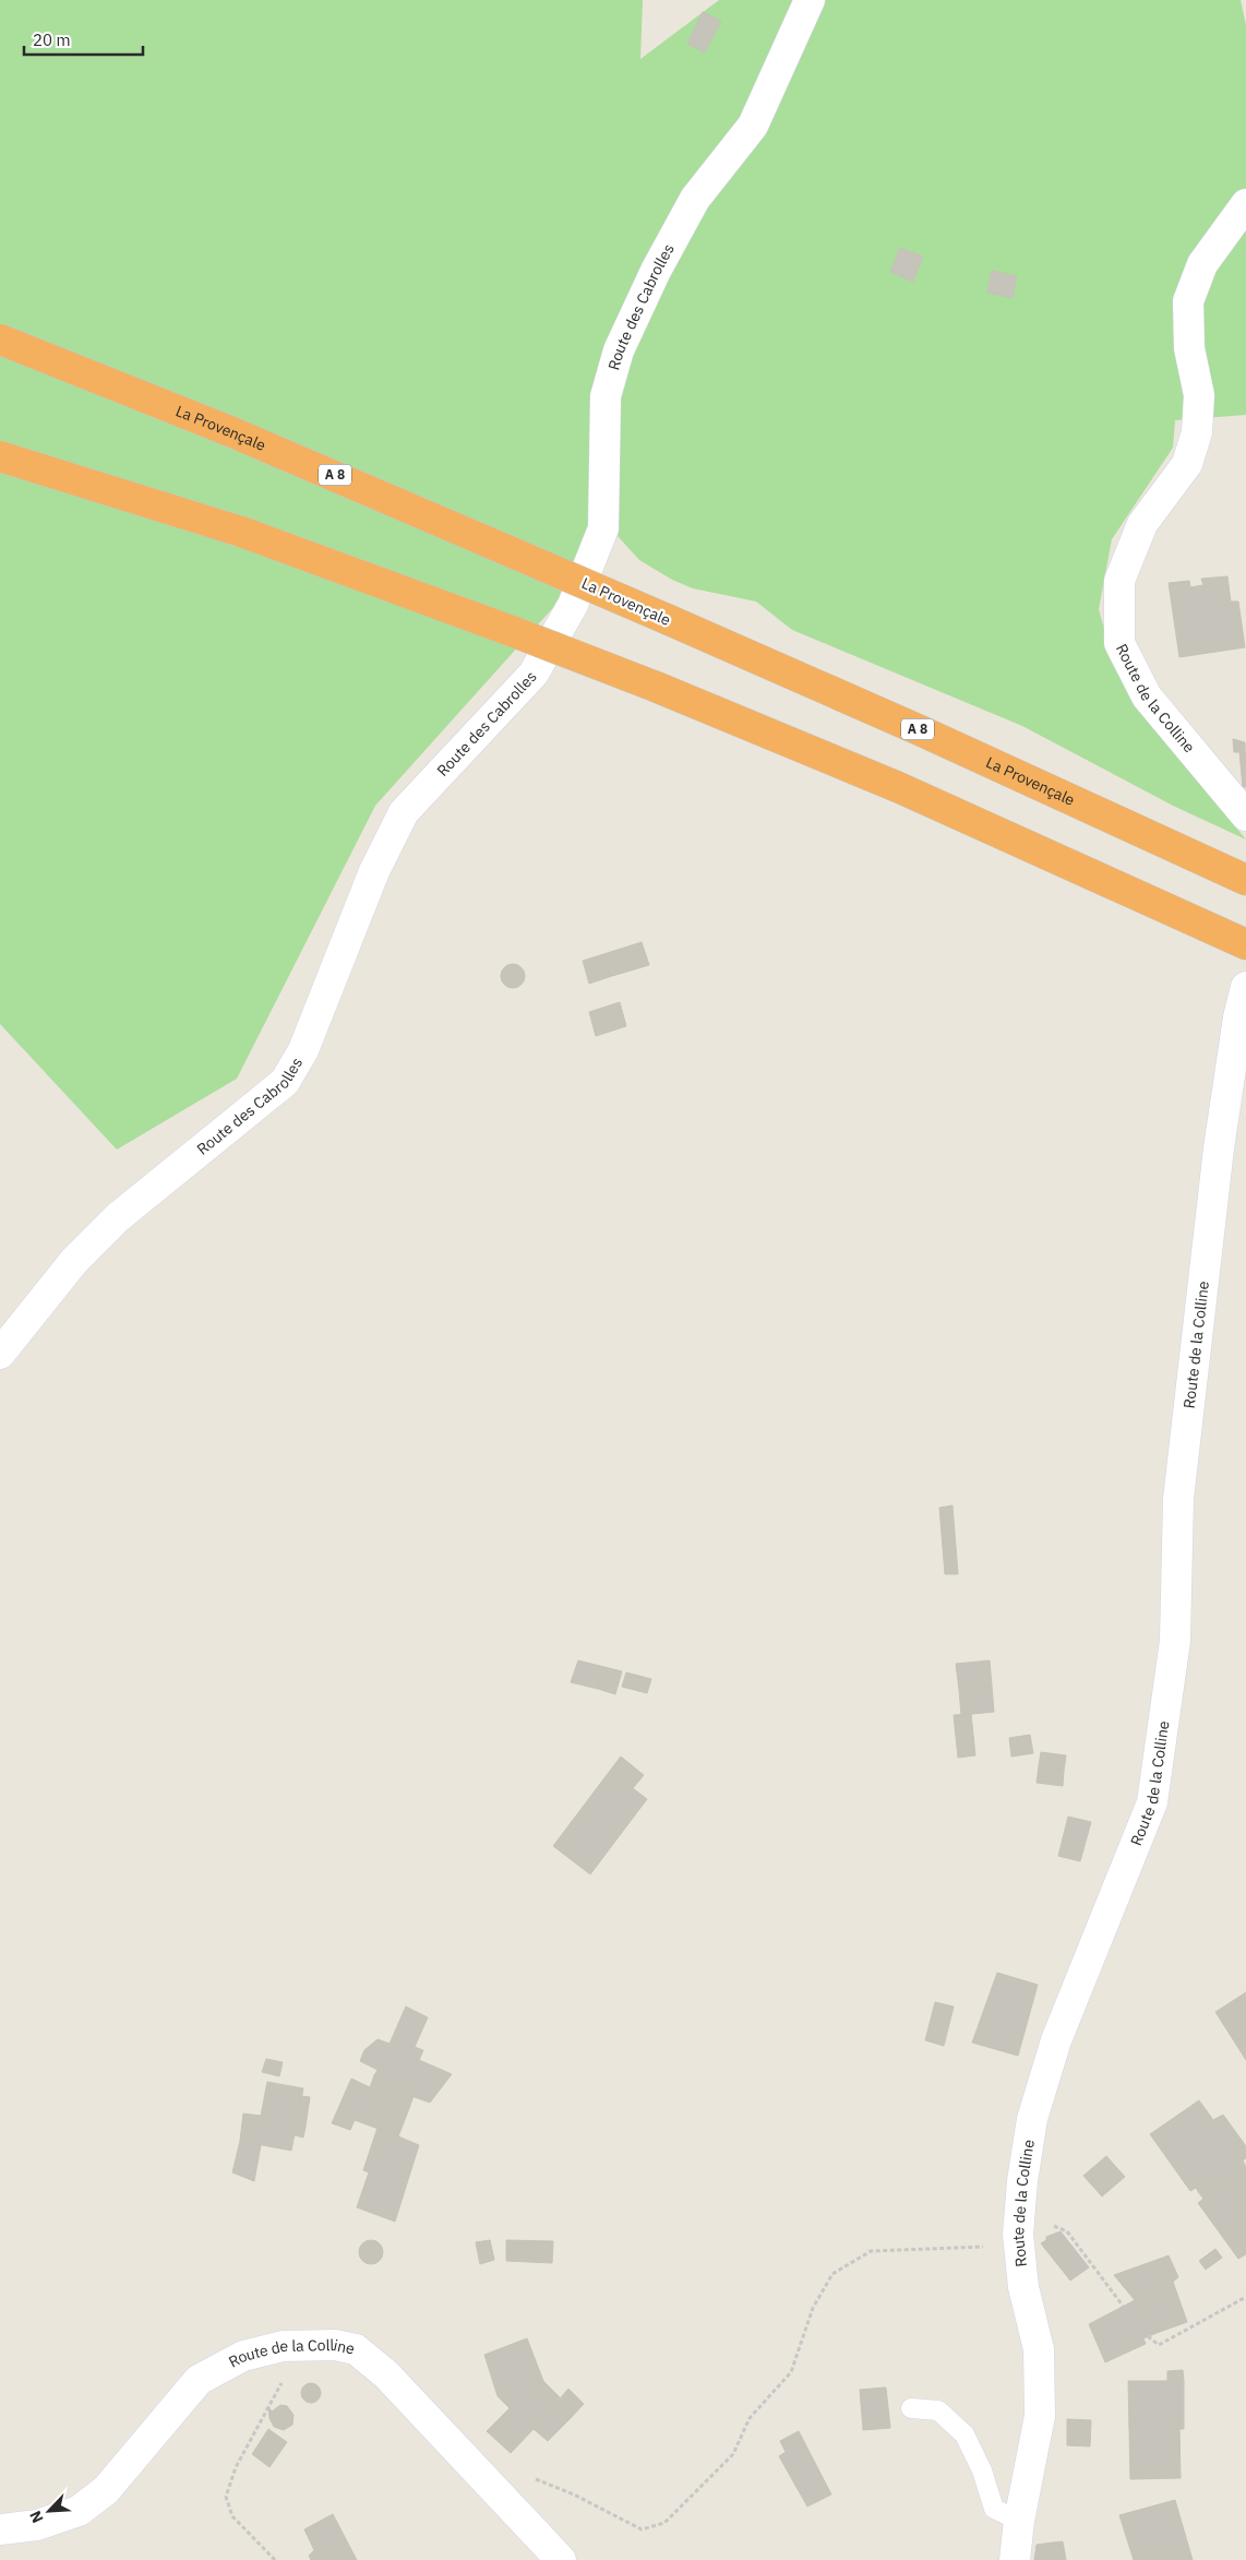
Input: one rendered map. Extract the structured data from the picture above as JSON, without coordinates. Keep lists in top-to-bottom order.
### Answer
{
  "streets": {
    "highway": ["La Provençale", "A 8"],
    "street": ["Route des Cabrolles", "Route de la Colline"]
  },
  "scale_bar": "20 m",
  "north": "bottom left"
}
